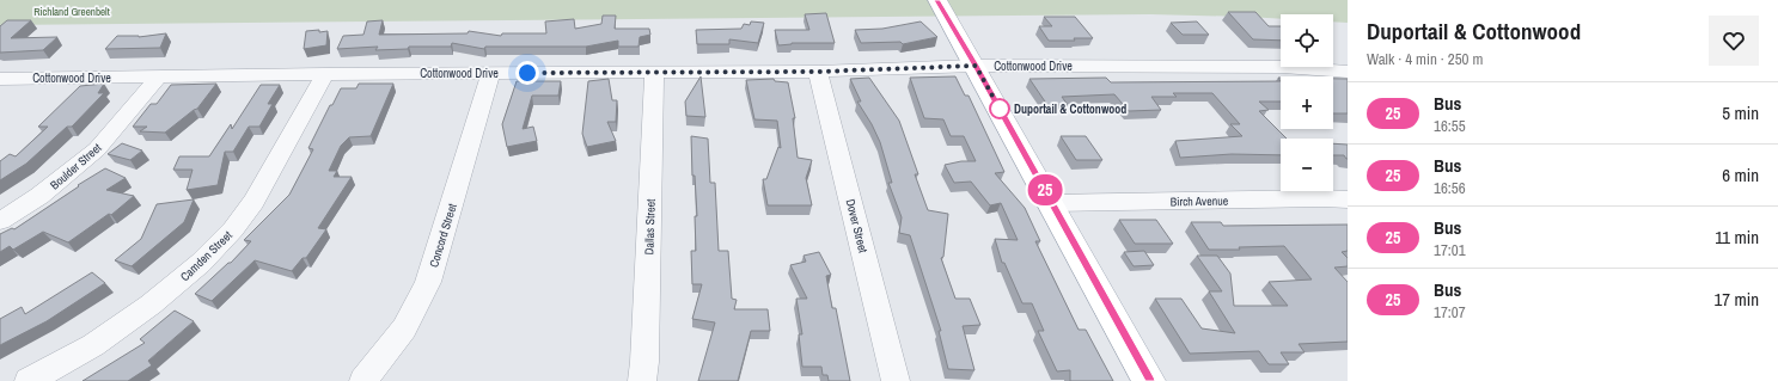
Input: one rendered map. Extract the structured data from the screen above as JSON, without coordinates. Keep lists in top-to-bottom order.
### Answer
{
  "streets": {
    "street": [
      "Cottonwood Drive",
      "Boulder Street",
      "Birch Avenue",
      "Dover Street",
      "Dallas Street",
      "Concord Street",
      "Camden Street"
    ]
  },
  "crossings": [
    ["Cottonwood Drive", "Boulder Street"],
    ["Cottonwood Drive", "Dover Street"],
    ["Cottonwood Drive", "Dallas Street"],
    ["Cottonwood Drive", "Concord Street"],
    ["Cottonwood Drive", "Camden Street"]
  ],
  "parks": ["Richland Greenbelt"],
  "places": ["Duportail & Cottonwood"],
  "lines": ["bus line 25"],
  "page": {
    "on_map": "25",
    "heading": ["Duportail & Cottonwood", "Walk · 4 min · 250 m"],
    "map_buttons": ["+", "−"],
    "list": [
      {
        "mark": "25",
        "name": "Bus",
        "note": "16:55",
        "value": "5 min"
      },
      {
        "mark": "25",
        "name": "Bus",
        "note": "16:56",
        "value": "6 min"
      },
      {
        "mark": "25",
        "name": "Bus",
        "note": "17:01",
        "value": "11 min"
      },
      {
        "mark": "25",
        "name": "Bus",
        "note": "17:07",
        "value": "17 min"
      }
    ]
  }
}
